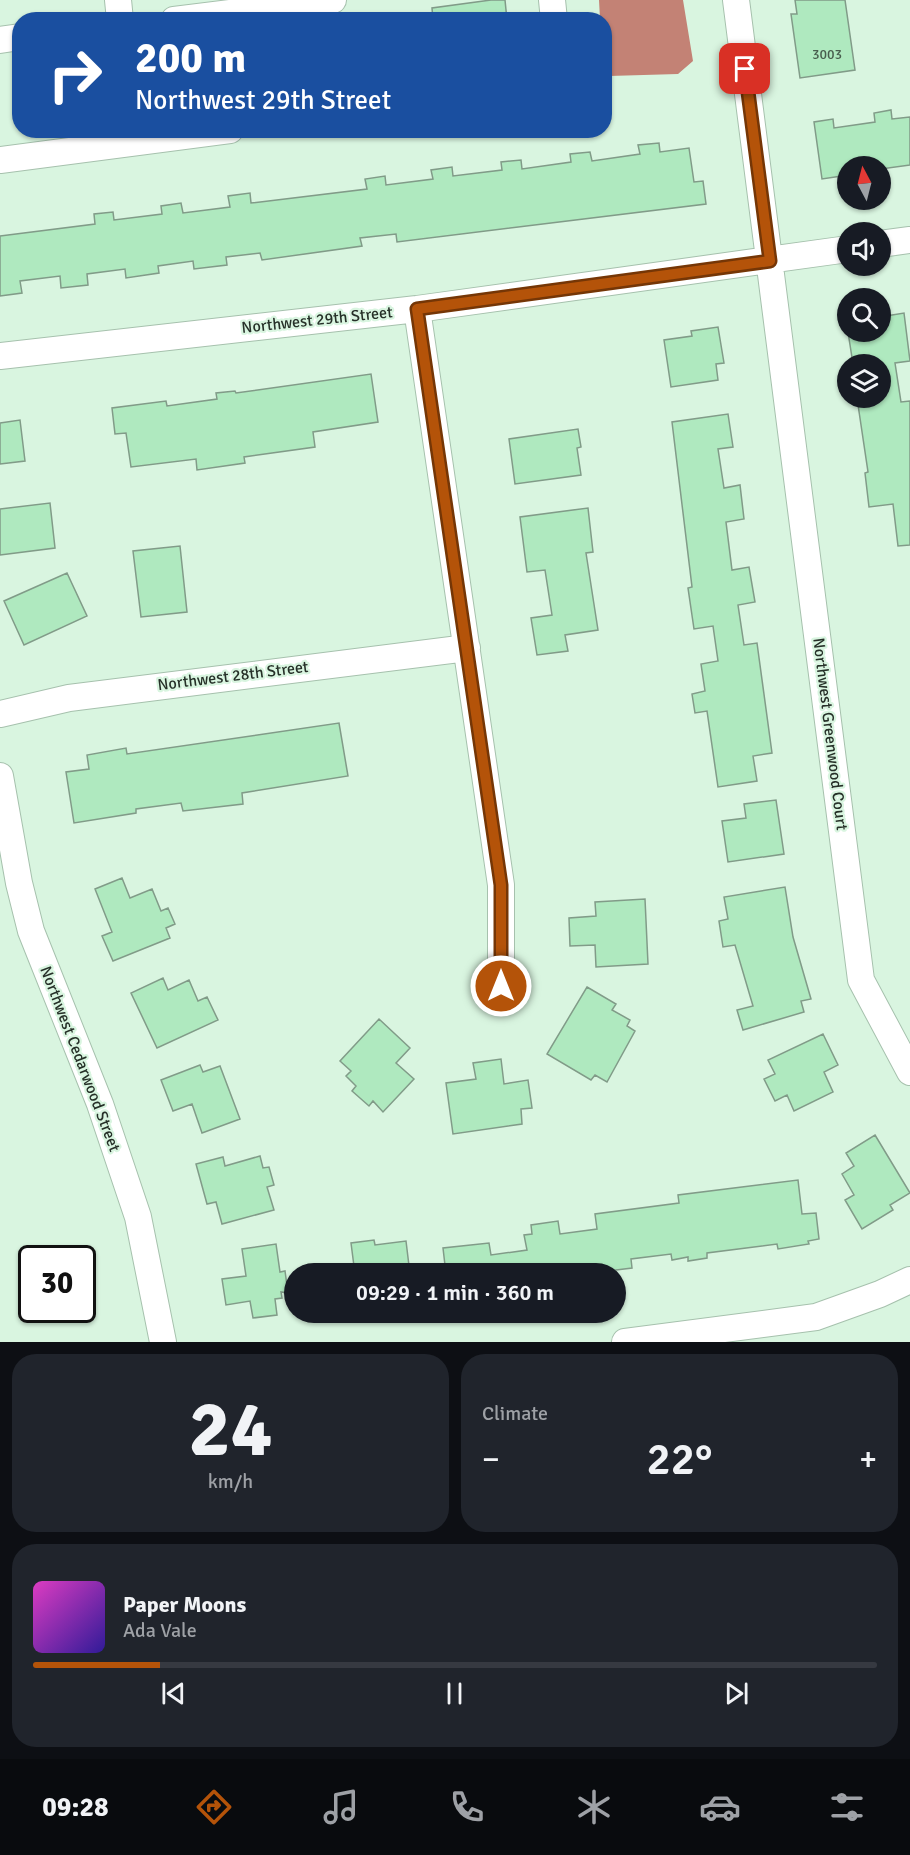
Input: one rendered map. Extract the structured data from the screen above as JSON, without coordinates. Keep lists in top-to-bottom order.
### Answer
{
  "streets": {
    "street": [
      "Northwest 29th Street",
      "Northwest 28th Street",
      "Northwest Greenwood Court",
      "Northwest Cedarwood Street"
    ]
  },
  "crossings": [
    ["Northwest 29th Street", "Northwest Greenwood Court"]
  ],
  "house_numbers": ["3003"],
  "north": "top",
  "page": {
    "turn": ["200 m", "Northwest 29th Street"],
    "limit": "30",
    "trip": "09:29 · 1 min · 360 m",
    "tile": [
      ["24", "km/h"],
      "Climate"
    ],
    "heat": ["−", "22°", "+"],
    "song": ["Paper Moons", "Ada Vale"],
    "tabs": "09:28"
  }
}
